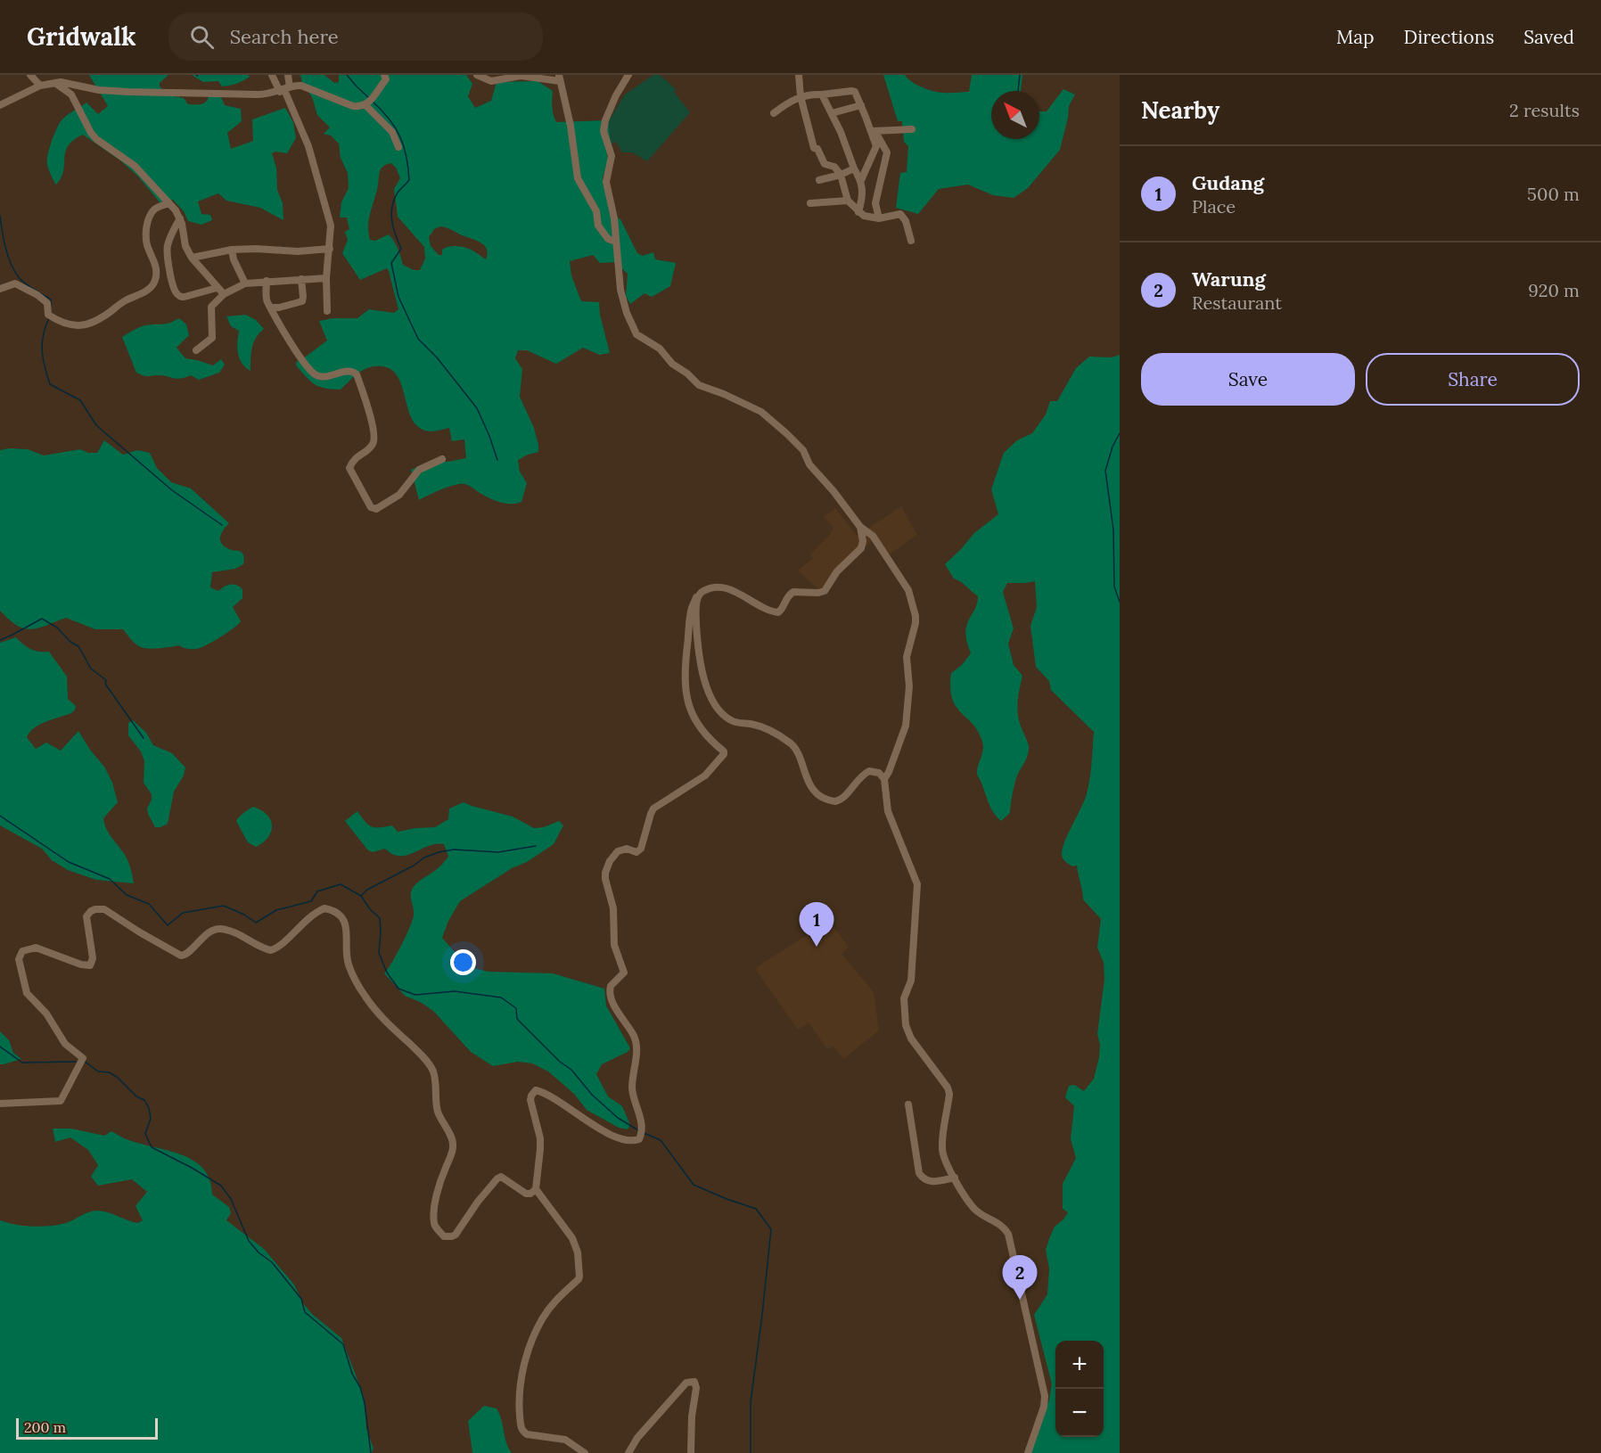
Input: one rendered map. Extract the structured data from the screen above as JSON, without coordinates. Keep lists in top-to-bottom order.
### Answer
{
  "scale_bar": "200 m",
  "north": "top left",
  "page": {
    "header": "Gridwalk",
    "search": "Search here",
    "nav": ["Map", "Directions", "Saved"],
    "heading": ["Nearby", "2 results"],
    "list": [
      {
        "mark": "1",
        "name": "Gudang",
        "note": "Place",
        "value": "500 m"
      },
      {
        "mark": "2",
        "name": "Warung",
        "note": "Restaurant",
        "value": "920 m"
      }
    ],
    "buttons": ["Save", "Share"],
    "pins": ["1", "2"],
    "map_buttons": ["+", "−"],
    "scale": "200 m"
  }
}
